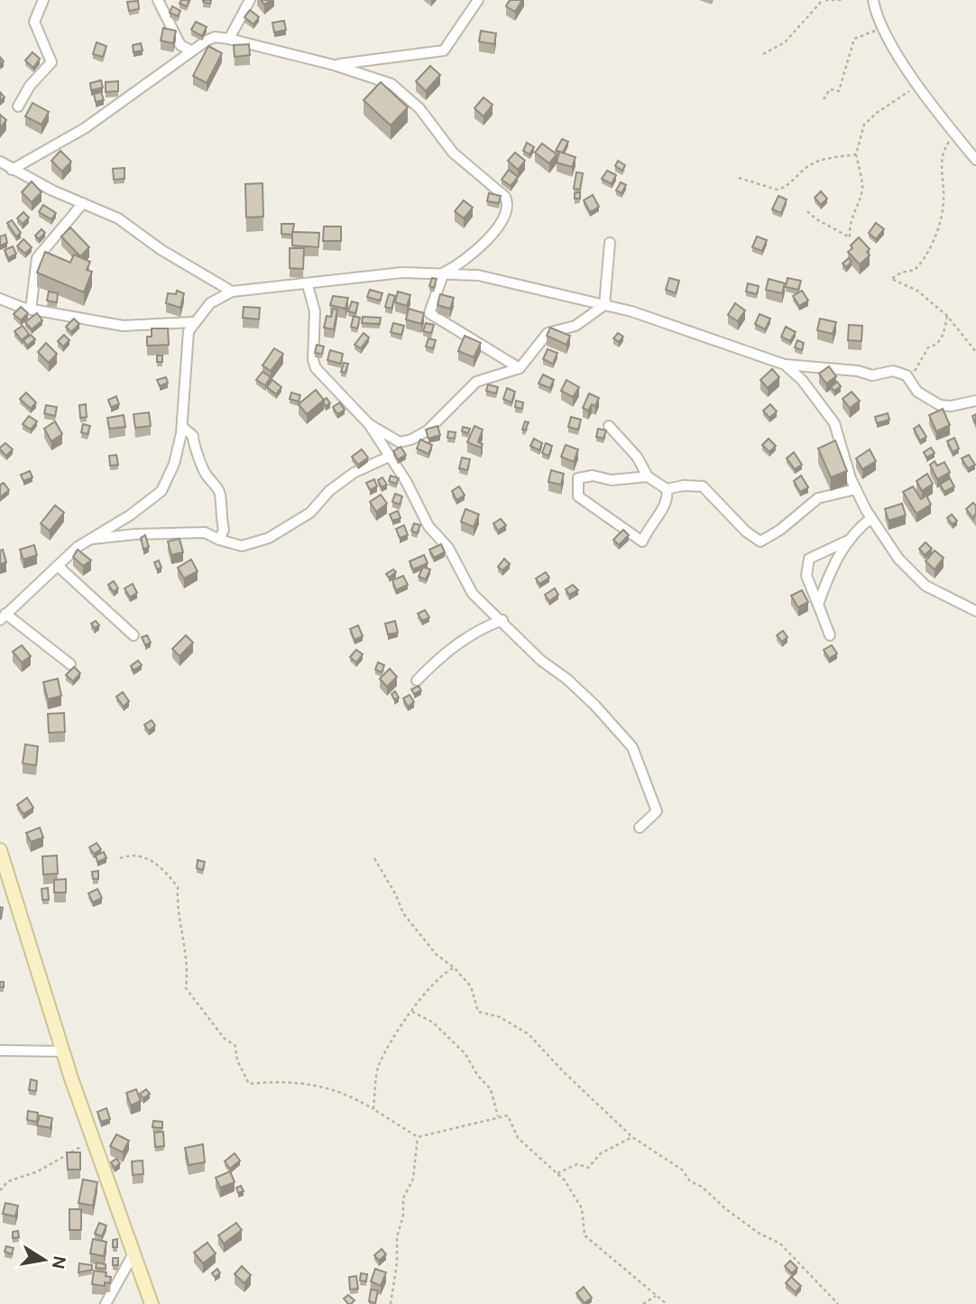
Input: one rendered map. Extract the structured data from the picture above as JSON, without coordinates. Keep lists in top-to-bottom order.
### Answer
{
  "north": "right"
}
